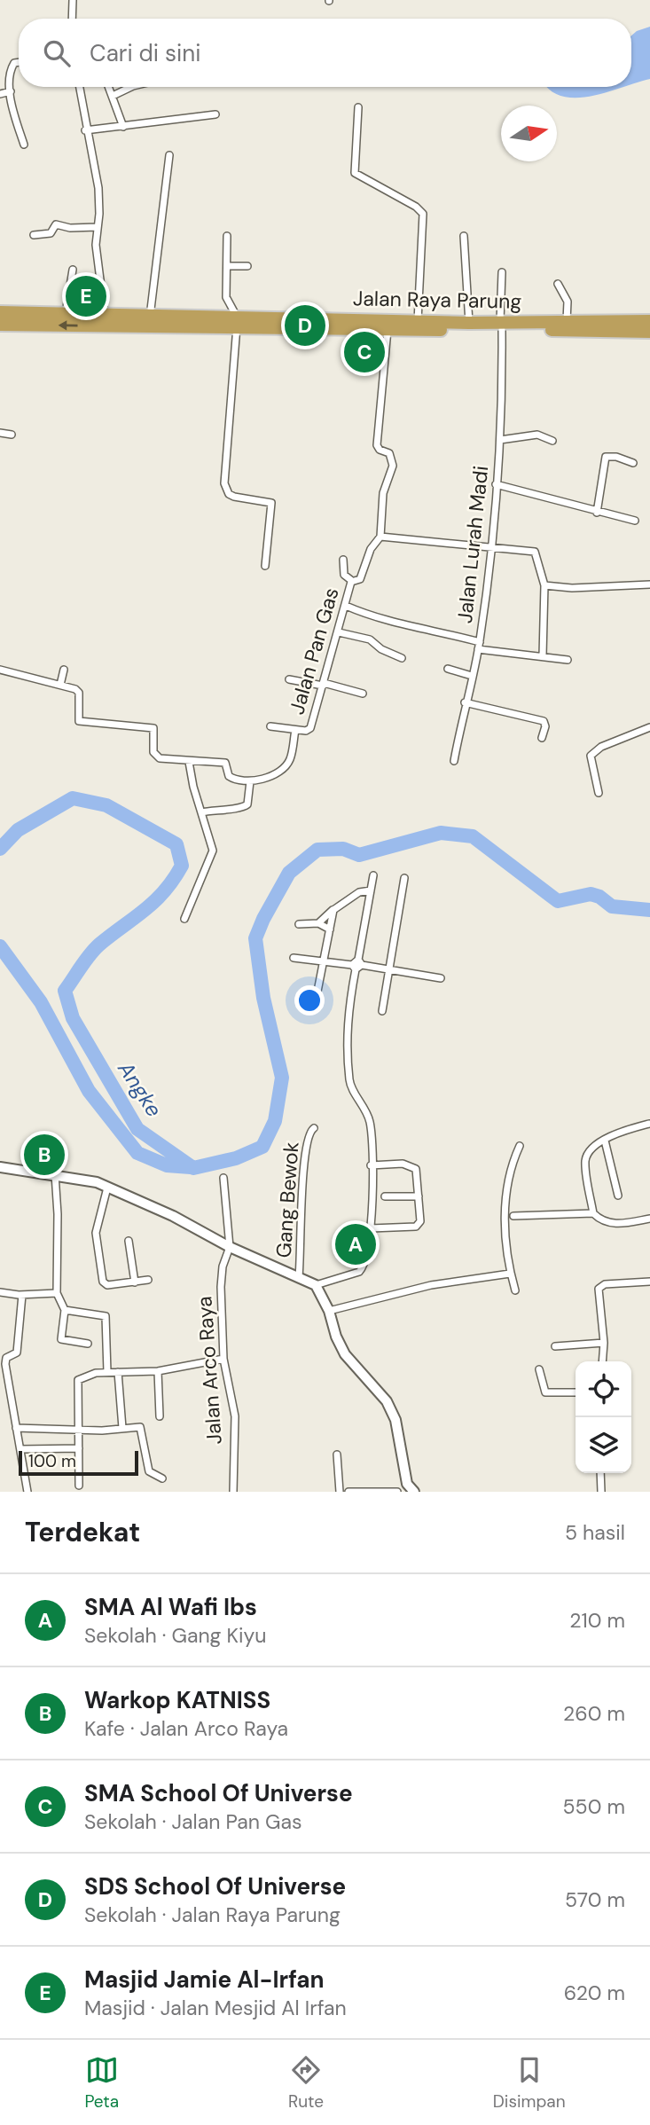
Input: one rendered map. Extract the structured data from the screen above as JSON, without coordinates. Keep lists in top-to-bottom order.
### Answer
{
  "streets": {
    "highway": ["Jalan Raya Parung"],
    "street": [
      "Jalan Lurah Madi",
      "Jalan Pan Gas",
      "Gang Bewok",
      "Jalan Arco Raya"
    ]
  },
  "crossings": [
    ["Jalan Raya Parung", "Jalan Lurah Madi"],
    ["Jalan Raya Parung", "Jalan Pan Gas"]
  ],
  "water": ["Angke"],
  "scale_bar": "100 m",
  "north": "right",
  "page": {
    "search": "Cari di sini",
    "pins": [
      "E",
      "D",
      "C",
      "B",
      "A"
    ],
    "scale": "100 m",
    "heading": ["Terdekat", "5 hasil"],
    "list": [
      {
        "mark": "A",
        "name": "SMA Al Wafi Ibs",
        "note": "Sekolah · Gang Kiyu",
        "value": "210 m"
      },
      {
        "mark": "B",
        "name": "Warkop KATNISS",
        "note": "Kafe · Jalan Arco Raya",
        "value": "260 m"
      },
      {
        "mark": "C",
        "name": "SMA School Of Universe",
        "note": "Sekolah · Jalan Pan Gas",
        "value": "550 m"
      },
      {
        "mark": "D",
        "name": "SDS School Of Universe",
        "note": "Sekolah · Jalan Raya Parung",
        "value": "570 m"
      },
      {
        "mark": "E",
        "name": "Masjid Jamie Al-Irfan",
        "note": "Masjid · Jalan Mesjid Al Irfan",
        "value": "620 m"
      }
    ],
    "nav": ["Peta", "Rute", "Disimpan"]
  }
}
